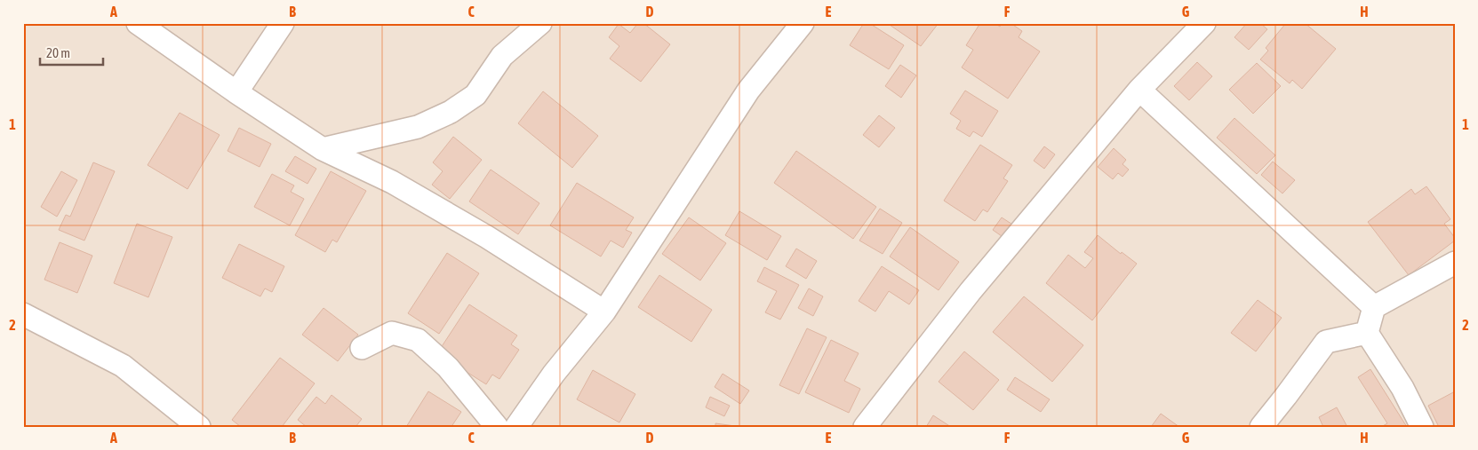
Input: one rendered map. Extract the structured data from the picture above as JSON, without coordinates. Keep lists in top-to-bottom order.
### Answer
{
  "scale_bar": "20 m",
  "grid": {
    "columns": [
      "A",
      "B",
      "C",
      "D",
      "E",
      "F",
      "G",
      "H"
    ],
    "rows": ["1", "2"]
  }
}
